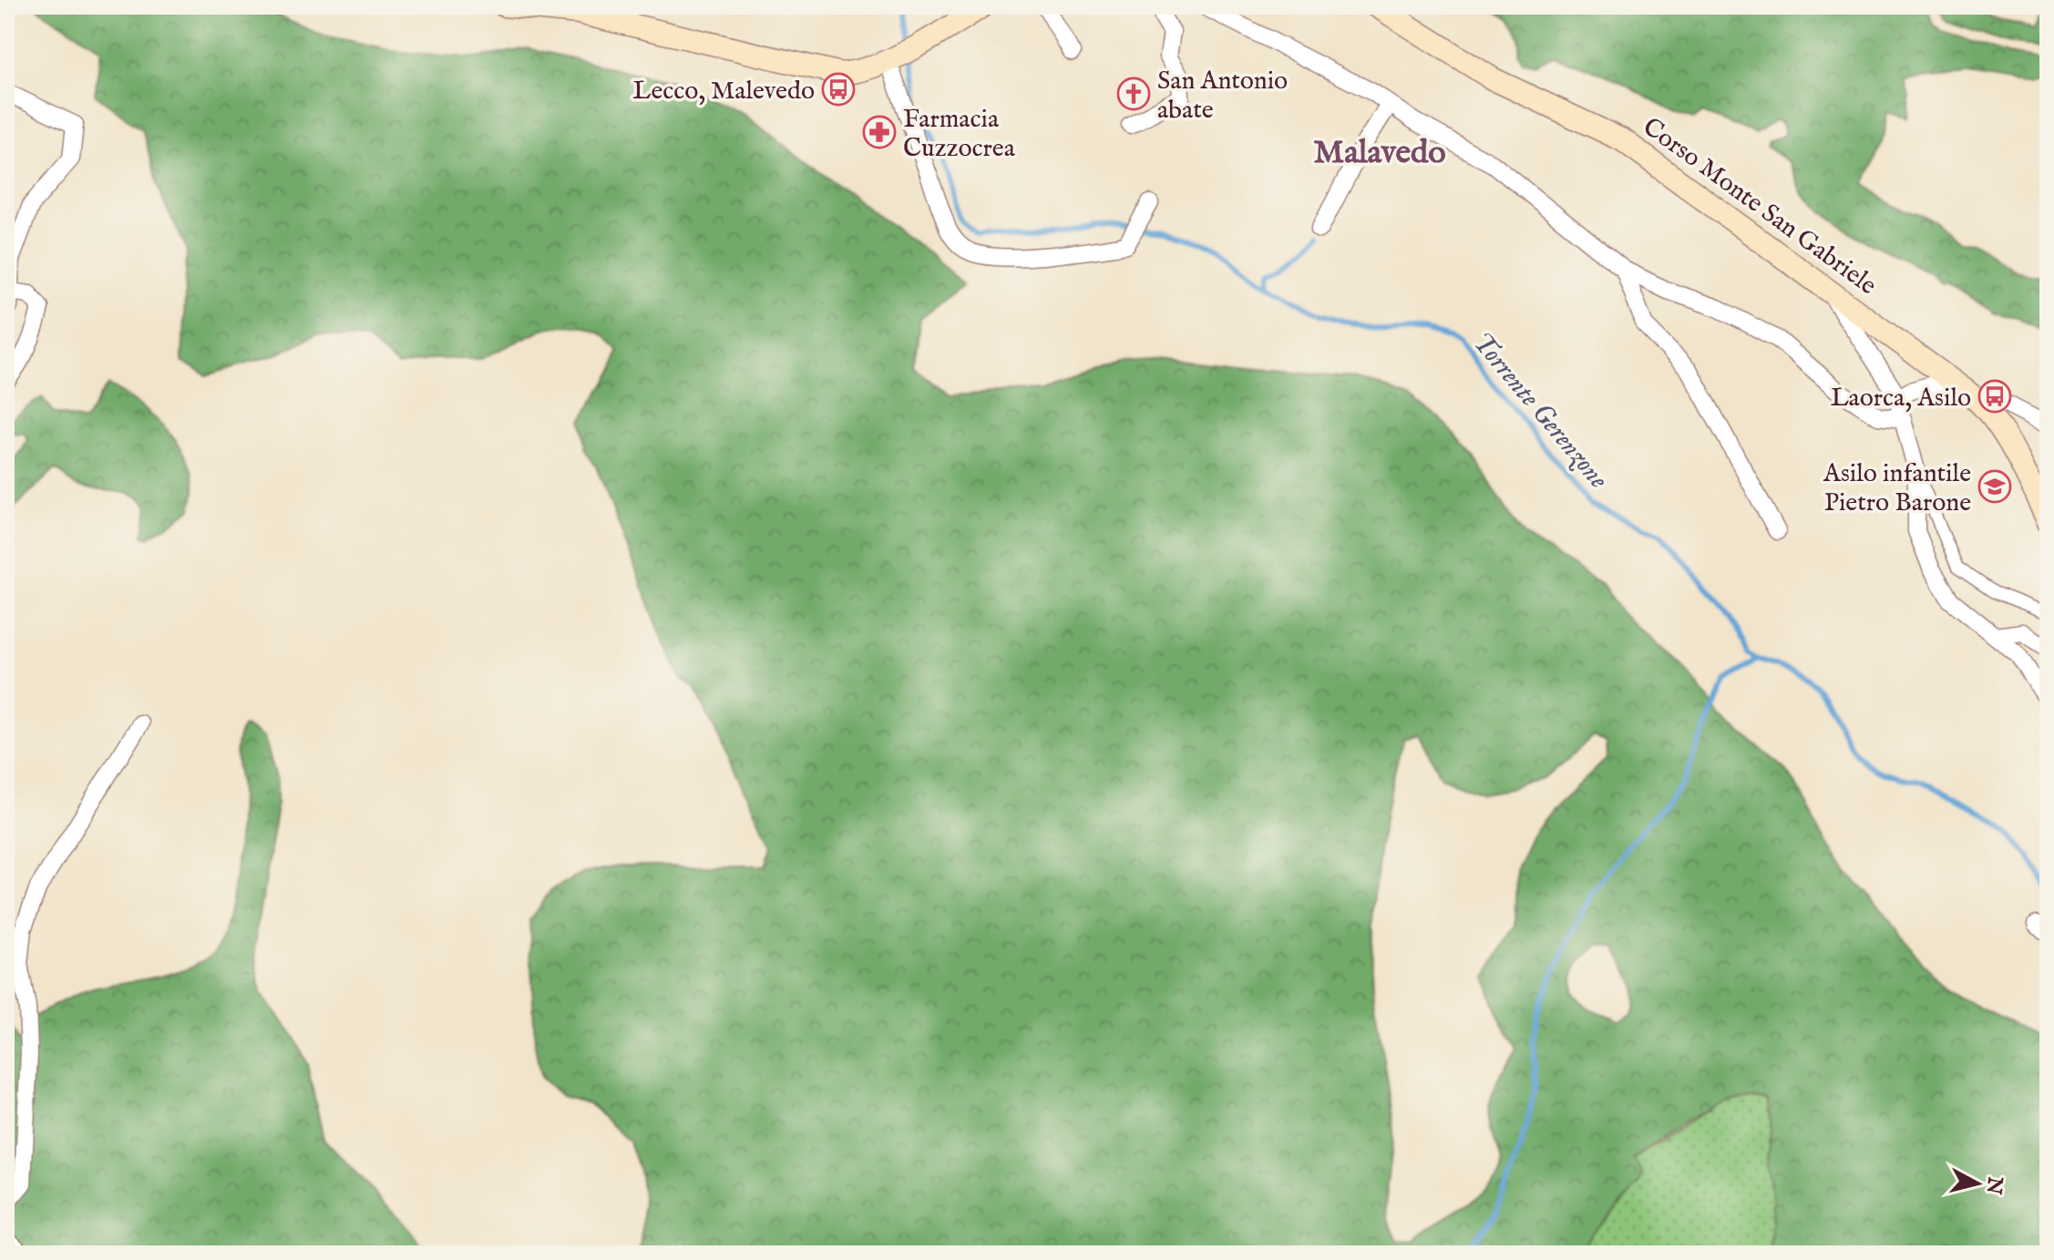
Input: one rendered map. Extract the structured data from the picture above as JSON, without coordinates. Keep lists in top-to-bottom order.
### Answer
{
  "streets": {
    "main road": ["Corso Monte San Gabriele"]
  },
  "districts": ["Malavedo"],
  "water": ["Torrente Gerenzone"],
  "places": {
    "bus stop": ["Lecco, Malevedo", "Laorca, Asilo"],
    "church": ["San Antonio abate"],
    "pharmacy": ["Farmacia Cuzzocrea"],
    "school or university": ["Asilo infantile Pietro Barone"]
  },
  "north": "right"
}
